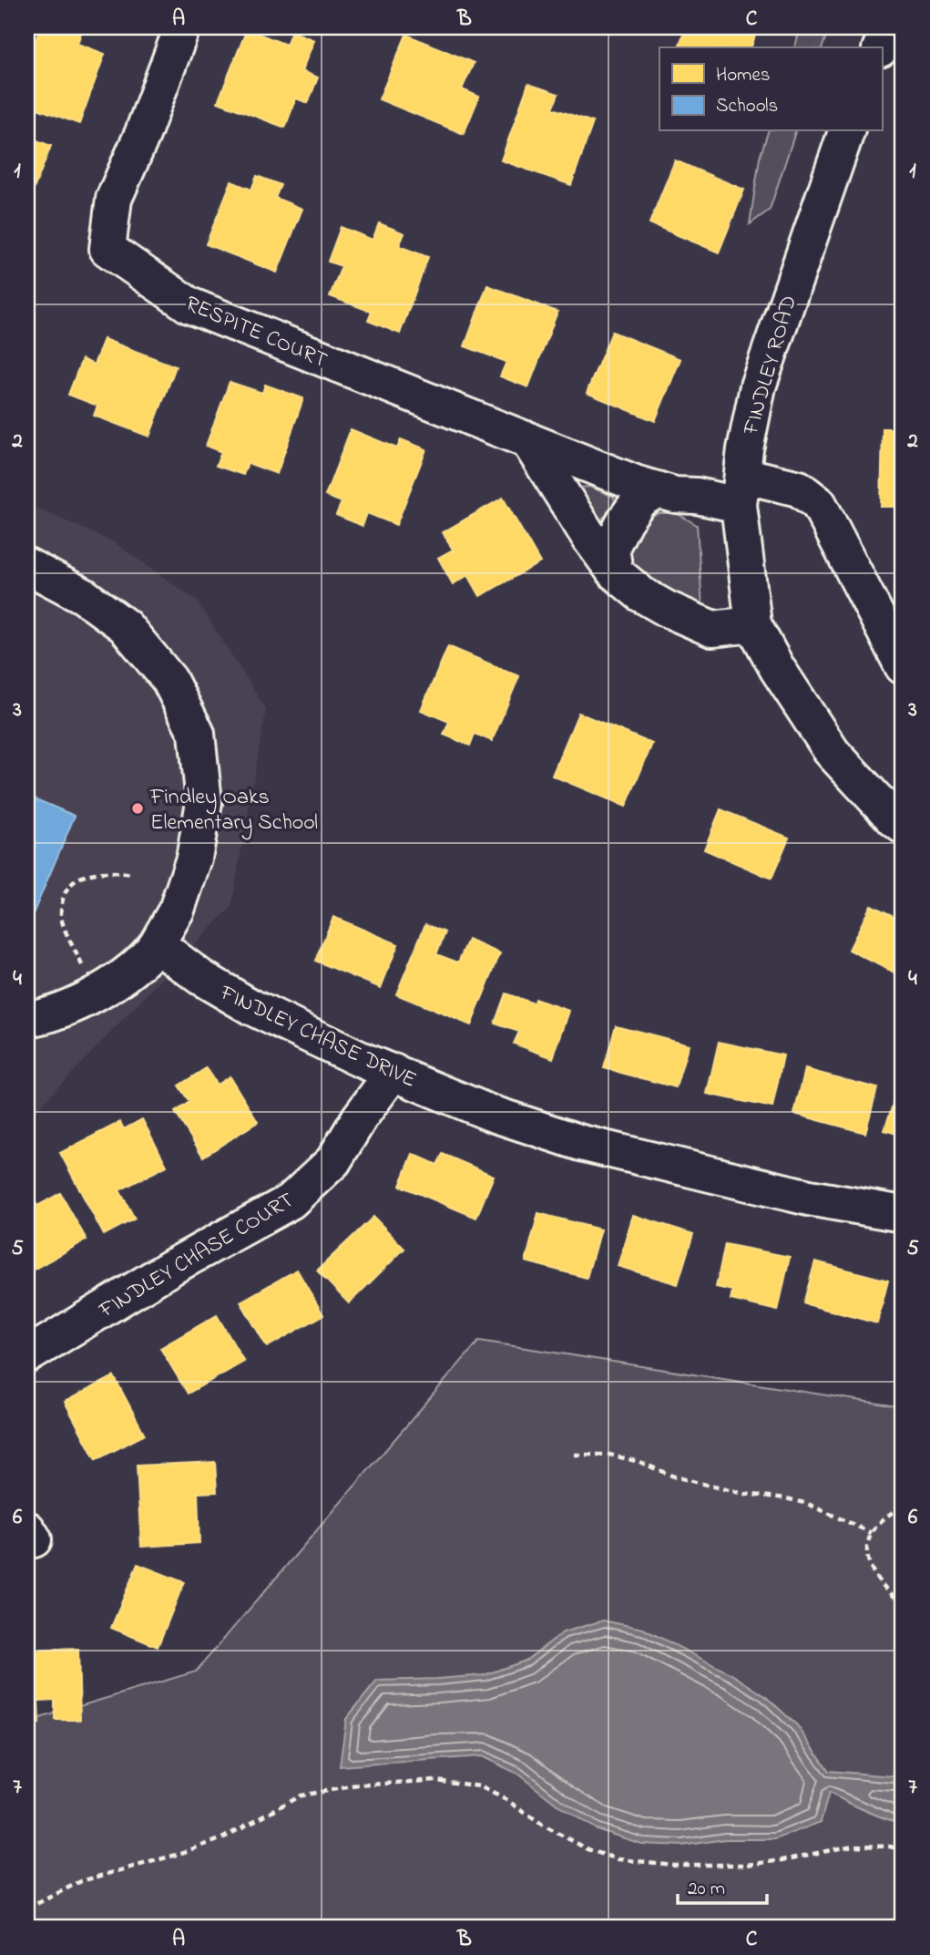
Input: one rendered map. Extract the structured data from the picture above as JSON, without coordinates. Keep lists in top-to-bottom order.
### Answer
{
  "streets": {
    "street": [
      "RESPITE COURT",
      "FINDLEY ROAD",
      "FINDLEY CHASE DRIVE",
      "FINDLEY CHASE COURT"
    ]
  },
  "crossings": [
    ["RESPITE COURT", "FINDLEY ROAD"],
    ["FINDLEY CHASE DRIVE", "FINDLEY CHASE COURT"]
  ],
  "places": ["Findley Oaks Elementary School"],
  "legend": ["Homes", "Schools"],
  "scale_bar": "20 m",
  "grid": {
    "columns": ["A", "B", "C"],
    "rows": [
      "1",
      "2",
      "3",
      "4",
      "5",
      "6",
      "7"
    ]
  }
}
